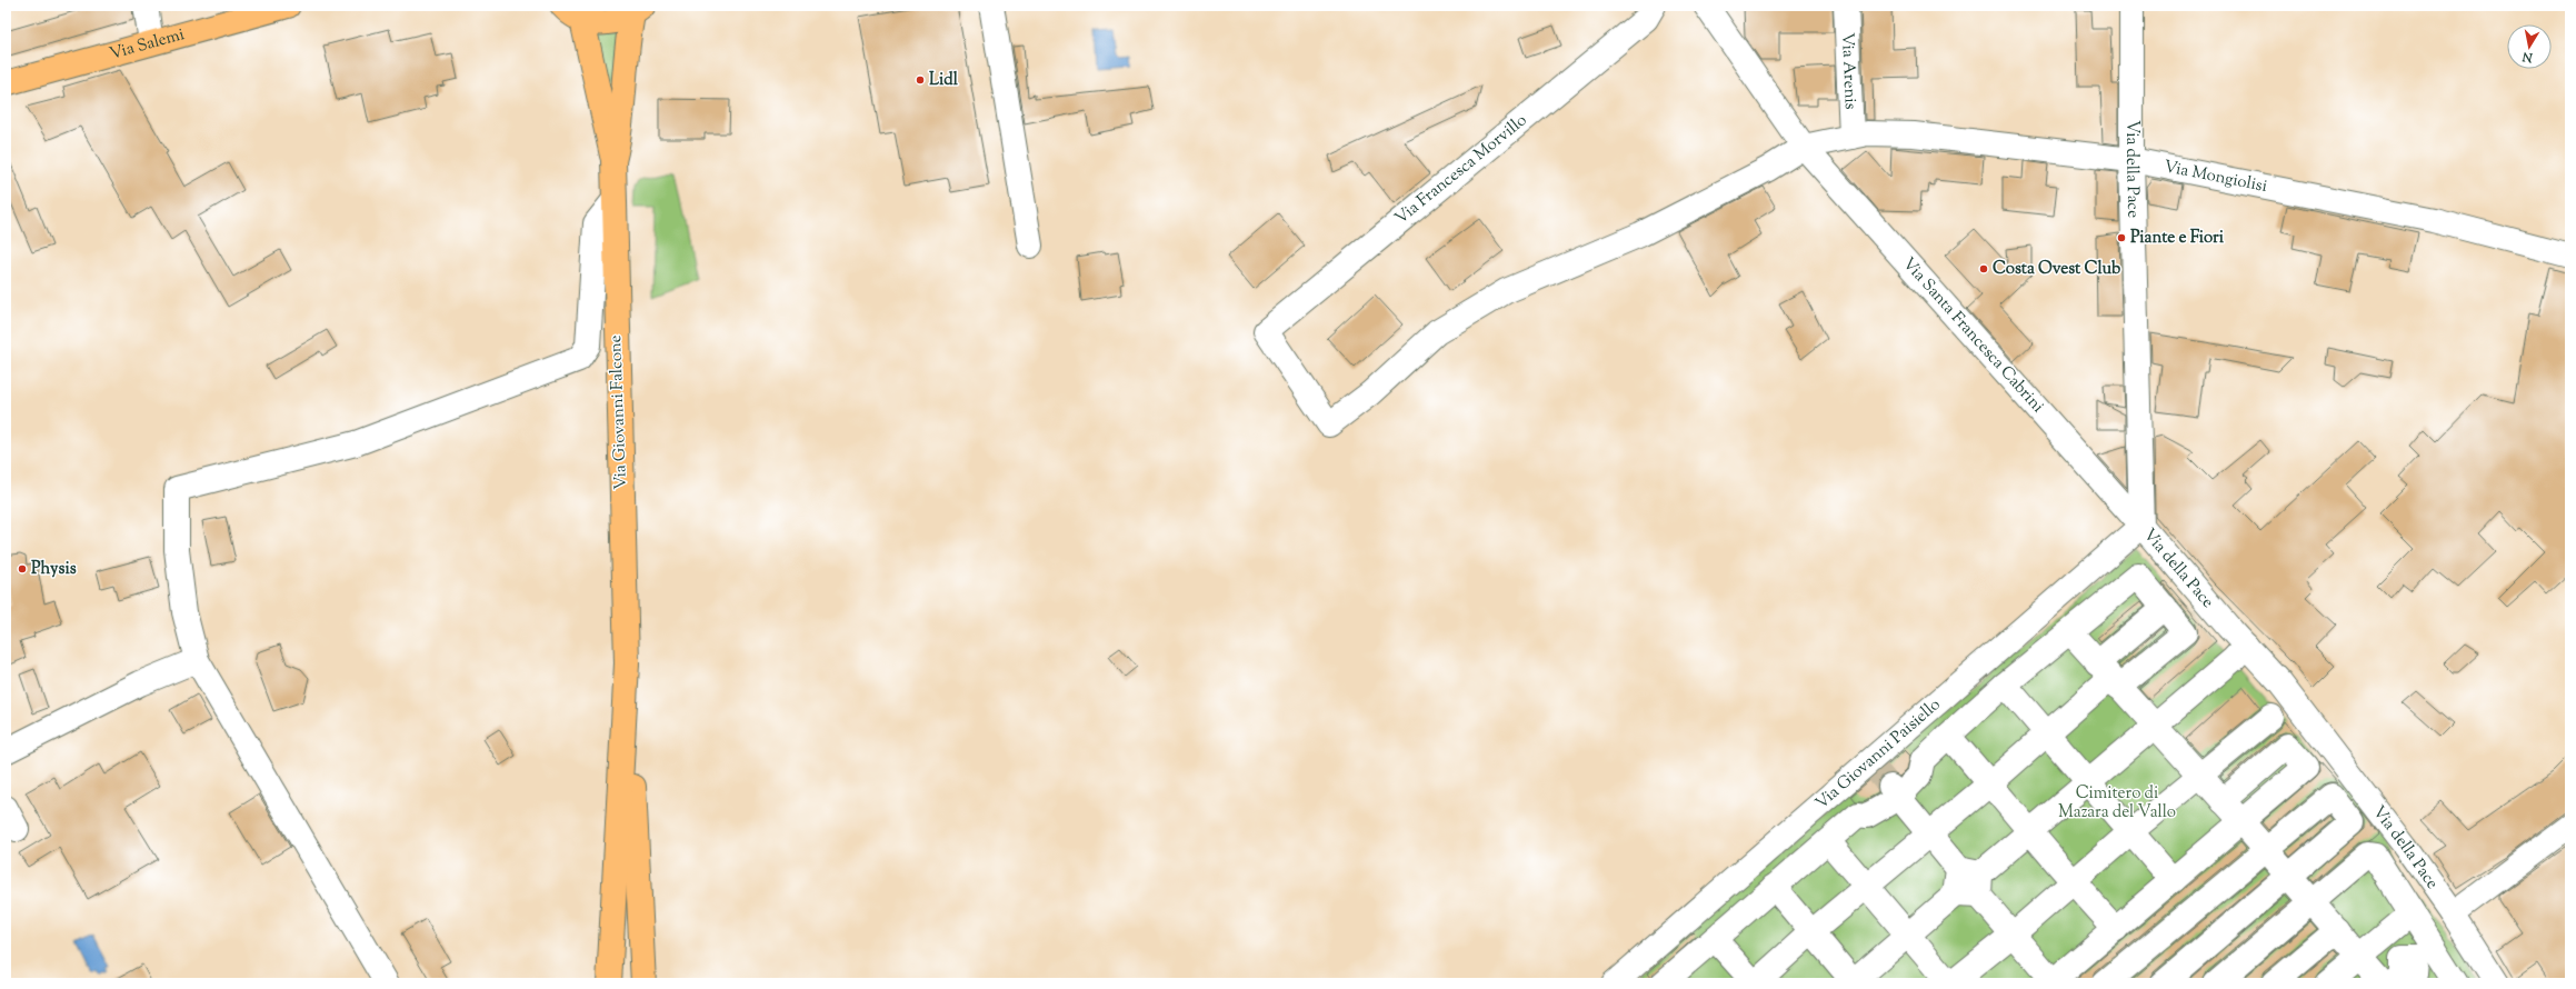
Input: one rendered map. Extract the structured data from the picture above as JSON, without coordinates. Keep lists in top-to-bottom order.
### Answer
{
  "streets": {
    "main road": ["Via Salemi", "Via Giovanni Falcone"],
    "street": [
      "Via Arenis",
      "Via della Pace",
      "Via Francesca Morvillo",
      "Via Mongiolisi",
      "Via Santa Francesca Cabrini",
      "Via Giovanni Paisiello"
    ]
  },
  "crossings": [
    ["Via Arenis", "Via Mongiolisi"],
    ["Via della Pace", "Via Mongiolisi"],
    ["Via della Pace", "Via Santa Francesca Cabrini"],
    ["Via della Pace", "Via Giovanni Paisiello"],
    ["Via Francesca Morvillo", "Via Mongiolisi"],
    ["Via Francesca Morvillo", "Via Santa Francesca Cabrini"],
    ["Via Mongiolisi", "Via Santa Francesca Cabrini"],
    ["Via Santa Francesca Cabrini", "Via Giovanni Paisiello"]
  ],
  "parks": ["Cimitero di Mazara del Vallo"],
  "places": [
    "Lidl",
    "Piante e Fiori",
    "Costa Ovest Club",
    "Physis"
  ],
  "north": "bottom"
}
